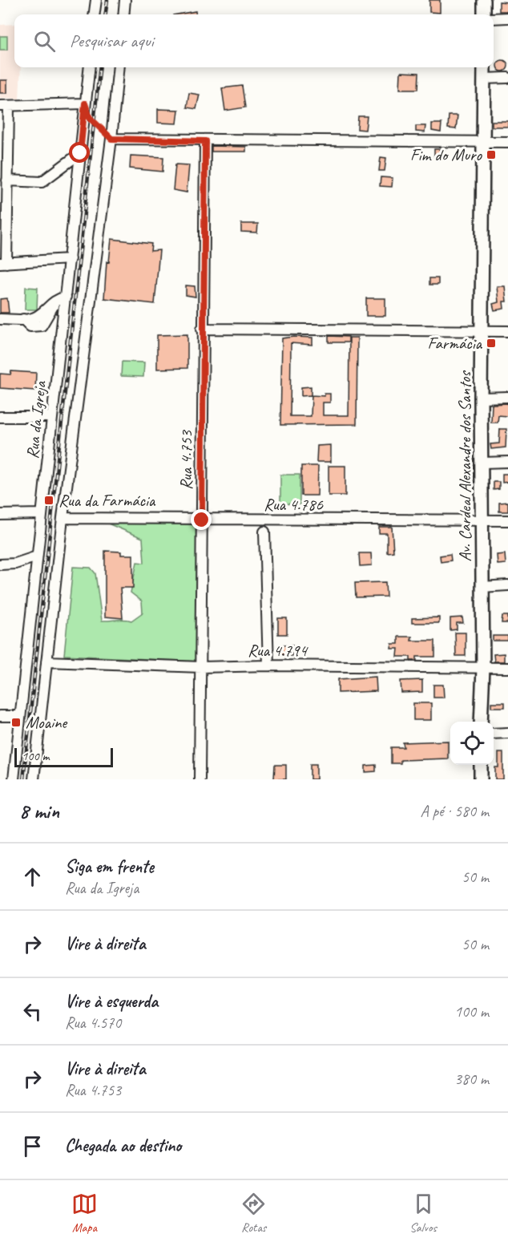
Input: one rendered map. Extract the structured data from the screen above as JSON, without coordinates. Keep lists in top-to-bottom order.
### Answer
{
  "streets": {
    "main road": ["Av. Cardeal Alexandre dos Santos"],
    "street": [
      "Rua da Igreja",
      "Rua 4.753",
      "Rua 4.786",
      "Rua 4.794"
    ]
  },
  "crossings": [
    ["Rua 4.753", "Rua 4.786"],
    ["Rua 4.753", "Rua 4.794"],
    ["Av. Cardeal Alexandre dos Santos", "Rua 4.786"],
    ["Av. Cardeal Alexandre dos Santos", "Rua 4.794"]
  ],
  "places": {
    "transit": [
      "Fim do Muro",
      "Farmácia",
      "Rua da Farmácia",
      "Moaine"
    ]
  },
  "scale_bar": "100 m",
  "page": {
    "search": "Pesquisar aqui",
    "scale": "100 m",
    "heading": ["8 min", "A pé · 580 m"],
    "list": [
      ["Siga em frente", "Rua da Igreja", "50 m"],
      ["Vire à direita", "50 m"],
      ["Vire à esquerda", "Rua 4.570", "100 m"],
      ["Vire à direita", "Rua 4.753", "380 m"],
      "Chegada ao destino"
    ],
    "nav": ["Mapa", "Rotas", "Salvos"]
  }
}
